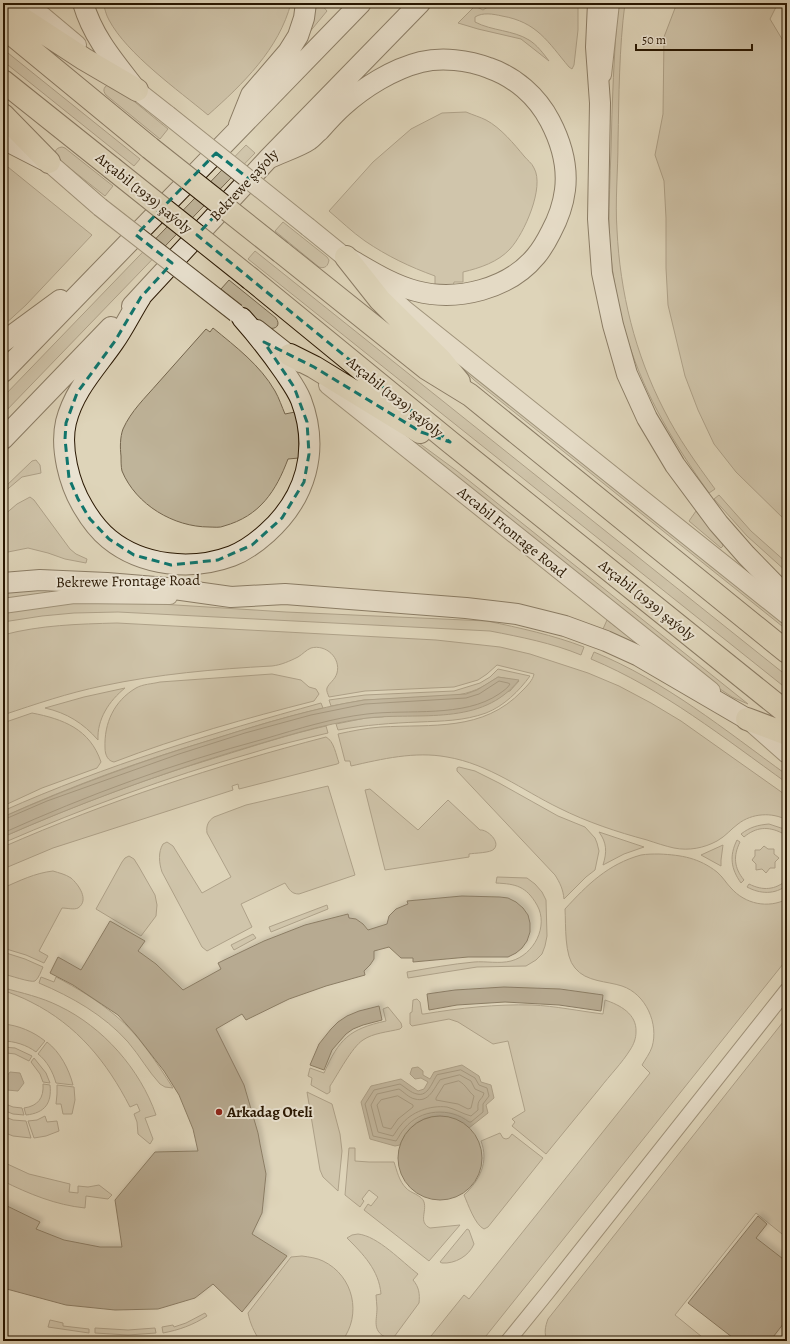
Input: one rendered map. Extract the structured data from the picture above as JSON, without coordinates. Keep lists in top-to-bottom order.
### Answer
{
  "streets": {
    "main road": ["Bekrewe şaýoly", "Arçabil (1939) şaýoly"],
    "street": ["Arcabil Frontage Road", "Bekrewe Frontage Road"]
  },
  "places": ["Arkadag Oteli"],
  "scale_bar": "50 m"
}
